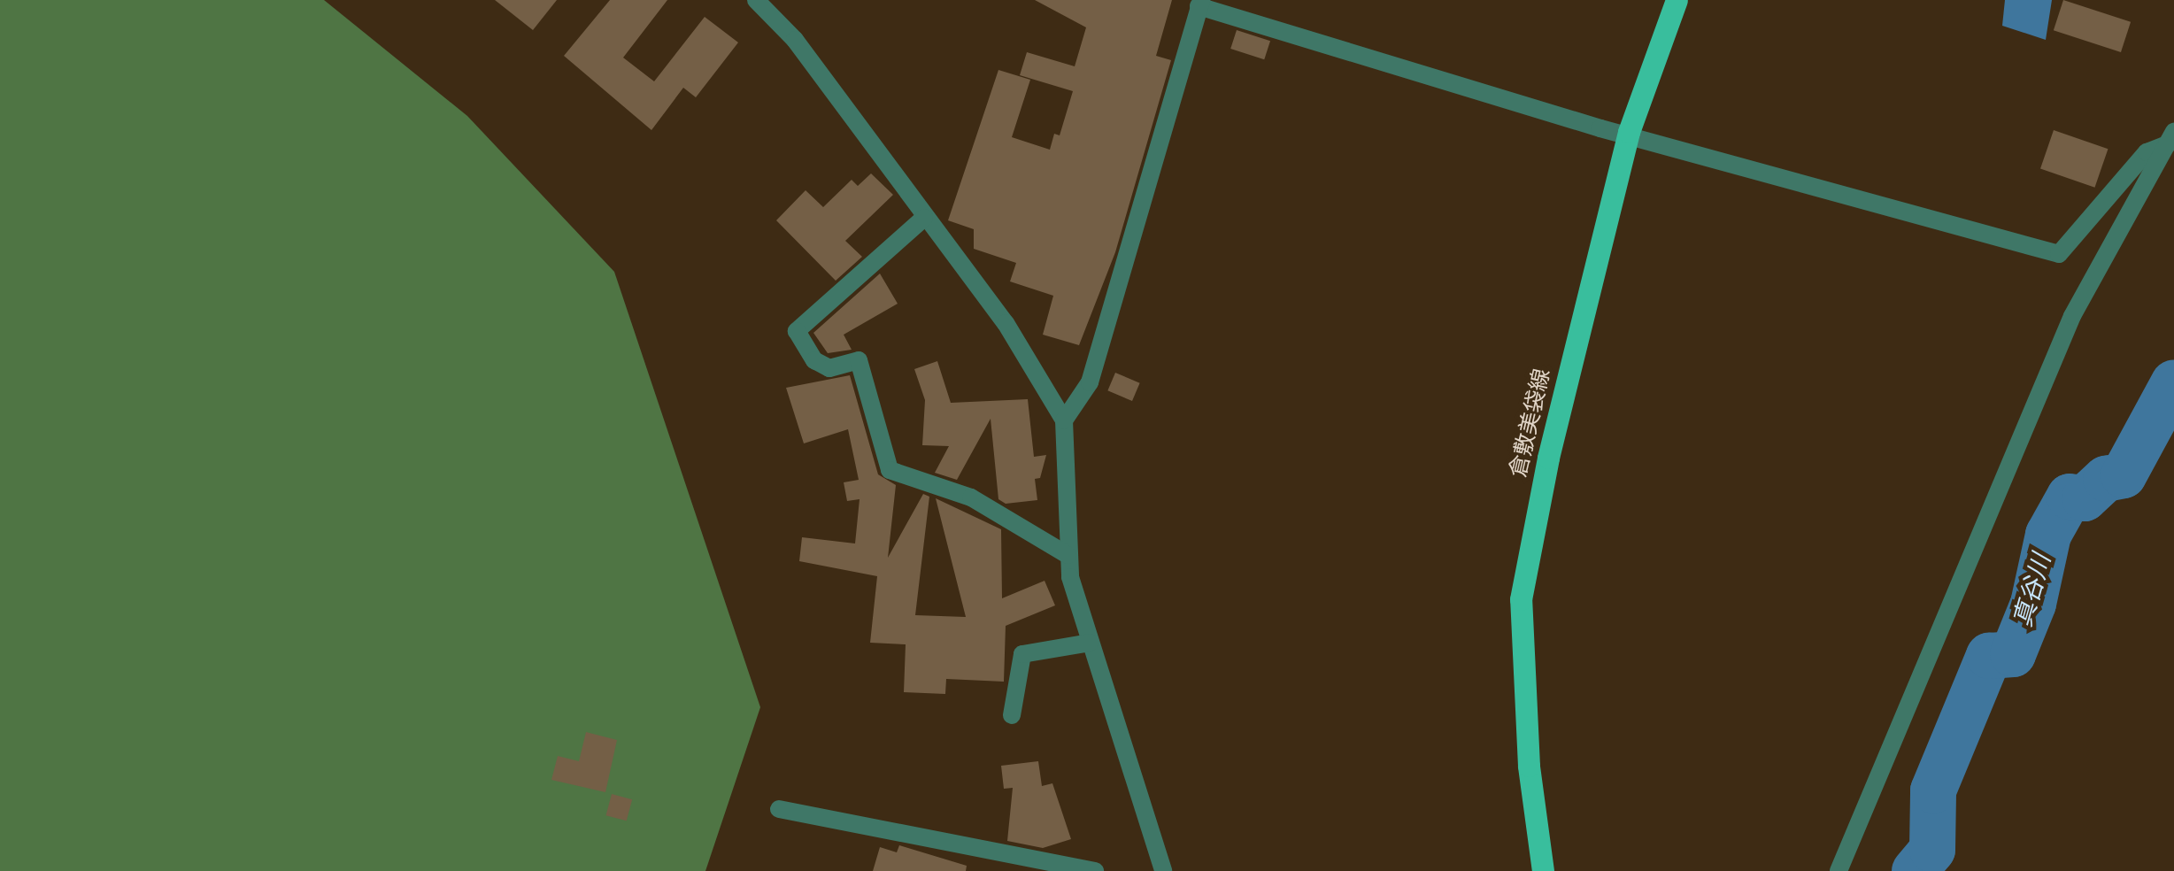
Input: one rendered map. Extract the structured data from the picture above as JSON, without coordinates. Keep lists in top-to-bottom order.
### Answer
{
  "streets": {
    "main road": ["倉敷美袋線"]
  },
  "water": ["真谷川"]
}
